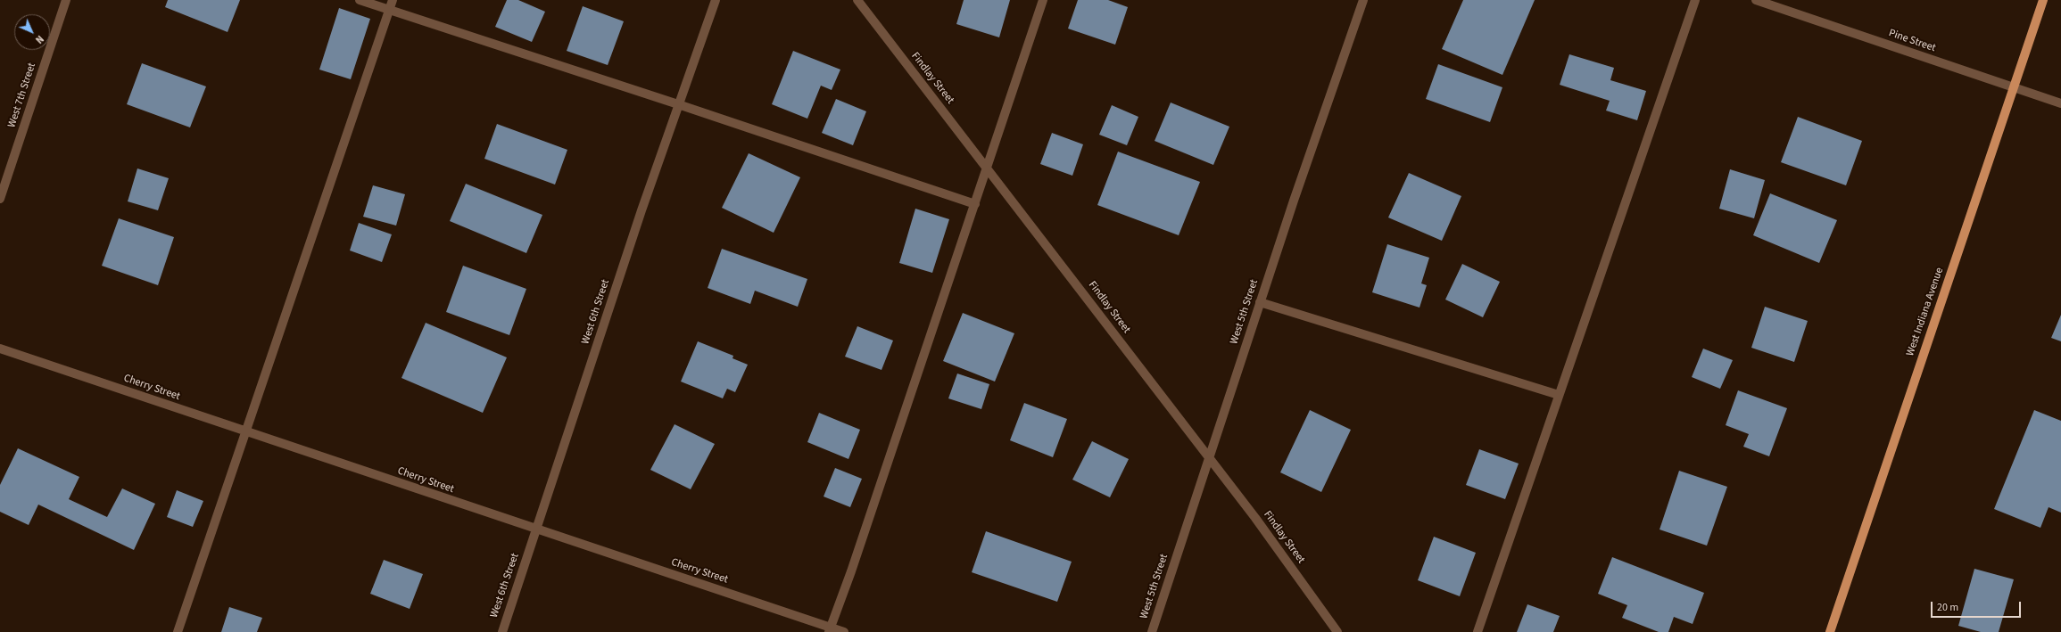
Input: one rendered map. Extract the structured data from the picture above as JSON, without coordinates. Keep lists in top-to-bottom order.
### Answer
{
  "streets": {
    "main road": ["West Indiana Avenue"],
    "street": [
      "Pine Street",
      "Findlay Street",
      "West 7th Street",
      "West 6th Street",
      "West 5th Street",
      "Cherry Street"
    ]
  },
  "crossings": [
    ["Pine Street", "West Indiana Avenue"],
    ["Findlay Street", "West 5th Street"],
    ["West 6th Street", "Cherry Street"]
  ],
  "scale_bar": "20 m",
  "north": "bottom right"
}
